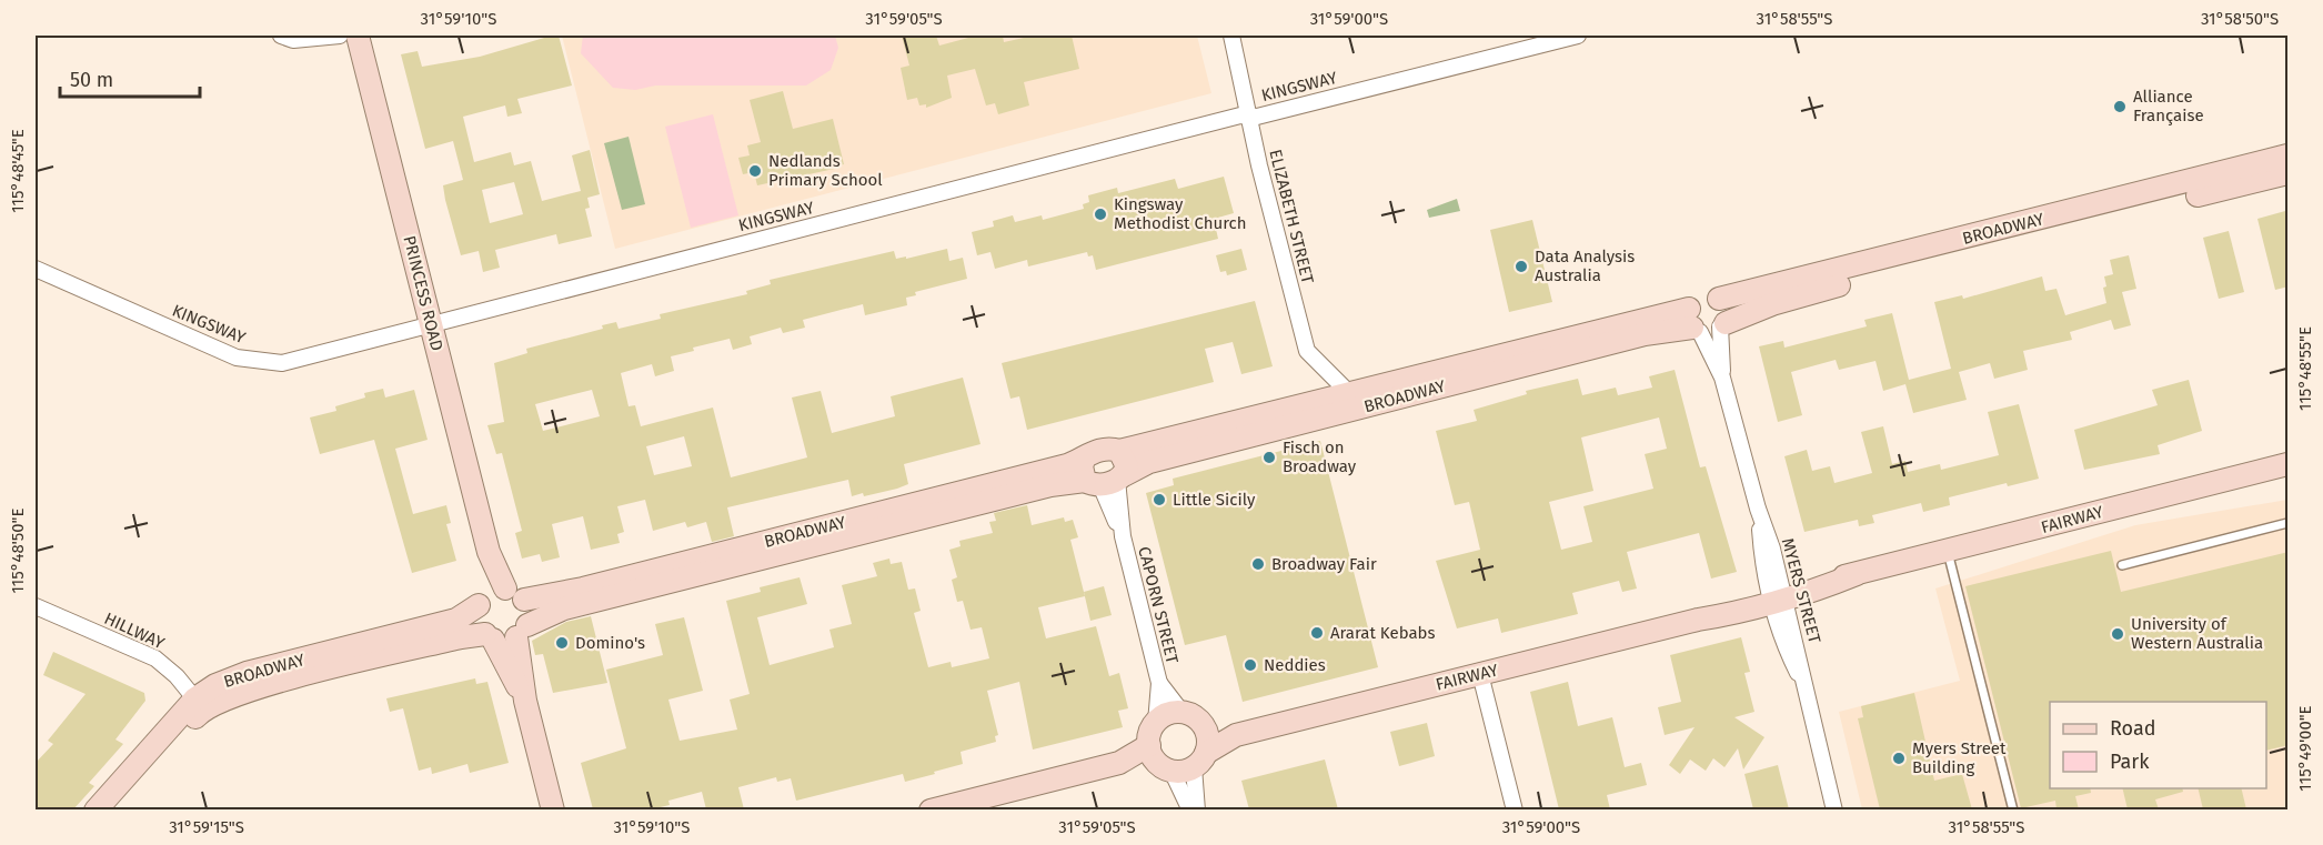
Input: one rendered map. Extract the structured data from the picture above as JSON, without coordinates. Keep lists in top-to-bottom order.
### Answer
{
  "streets": {
    "main road": ["BROADWAY", "PRINCESS ROAD", "FAIRWAY"],
    "street": [
      "KINGSWAY",
      "ELIZABETH STREET",
      "MYERS STREET",
      "CAPORN STREET",
      "HILLWAY"
    ]
  },
  "crossings": [
    ["KINGSWAY", "ELIZABETH STREET"],
    ["KINGSWAY", "PRINCESS ROAD"],
    ["ELIZABETH STREET", "BROADWAY"],
    ["BROADWAY", "PRINCESS ROAD"],
    ["BROADWAY", "MYERS STREET"],
    ["BROADWAY", "CAPORN STREET"],
    ["BROADWAY", "HILLWAY"],
    ["FAIRWAY", "MYERS STREET"],
    ["FAIRWAY", "CAPORN STREET"]
  ],
  "places": [
    "Alliance Française",
    "Nedlands Primary School",
    "Kingsway Methodist Church",
    "Data Analysis Australia",
    "Fisch on Broadway",
    "Little Sicily",
    "Broadway Fair",
    "Ararat Kebabs",
    "University of Western Australia",
    "Domino's",
    "Neddies",
    "Myers Street Building"
  ],
  "legend": ["Road", "Park"],
  "scale_bar": "50 m",
  "coordinates": [
    "31°59'10\"S",
    "31°59'05\"S",
    "31°59'00\"S",
    "31°58'55\"S",
    "31°58'50\"S",
    "115°48'45\"E",
    "115°48'55\"E",
    "115°48'50\"E",
    "115°49'00\"E",
    "31°59'15\"S"
  ]
}
